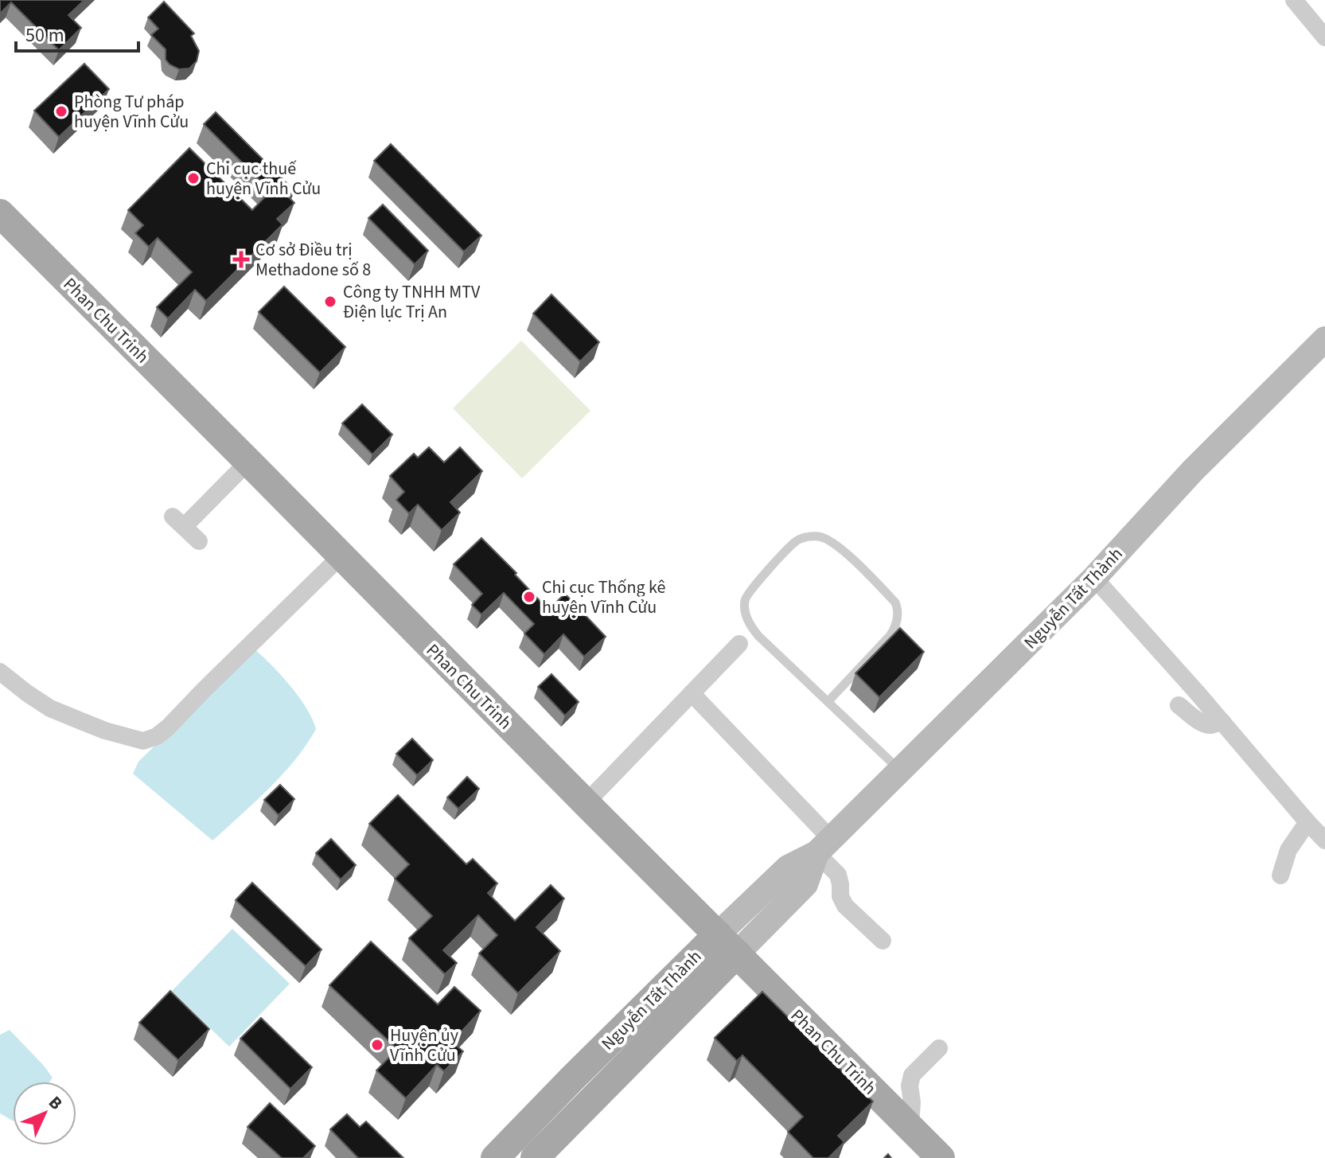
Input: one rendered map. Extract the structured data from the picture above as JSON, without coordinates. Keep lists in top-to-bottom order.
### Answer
{
  "streets": {
    "main road": ["Phan Chu Trinh", "Nguyễn Tất Thành"]
  },
  "crossings": [
    ["Phan Chu Trinh", "Nguyễn Tất Thành"]
  ],
  "places": {
    "other": [
      "Phòng Tư pháp huyện Vĩnh Cửu",
      "Chi cục thuế huyện Vĩnh Cửu",
      "Công ty TNHH MTV Điện lực Trị An",
      "Chi cục Thống kê huyện Vĩnh Cửu",
      "Huyện ủy Vĩnh Cửu"
    ],
    "health": ["Cơ sở Điều trị Methadone số 8"]
  },
  "scale_bar": "50 m",
  "north": "top right"
}
